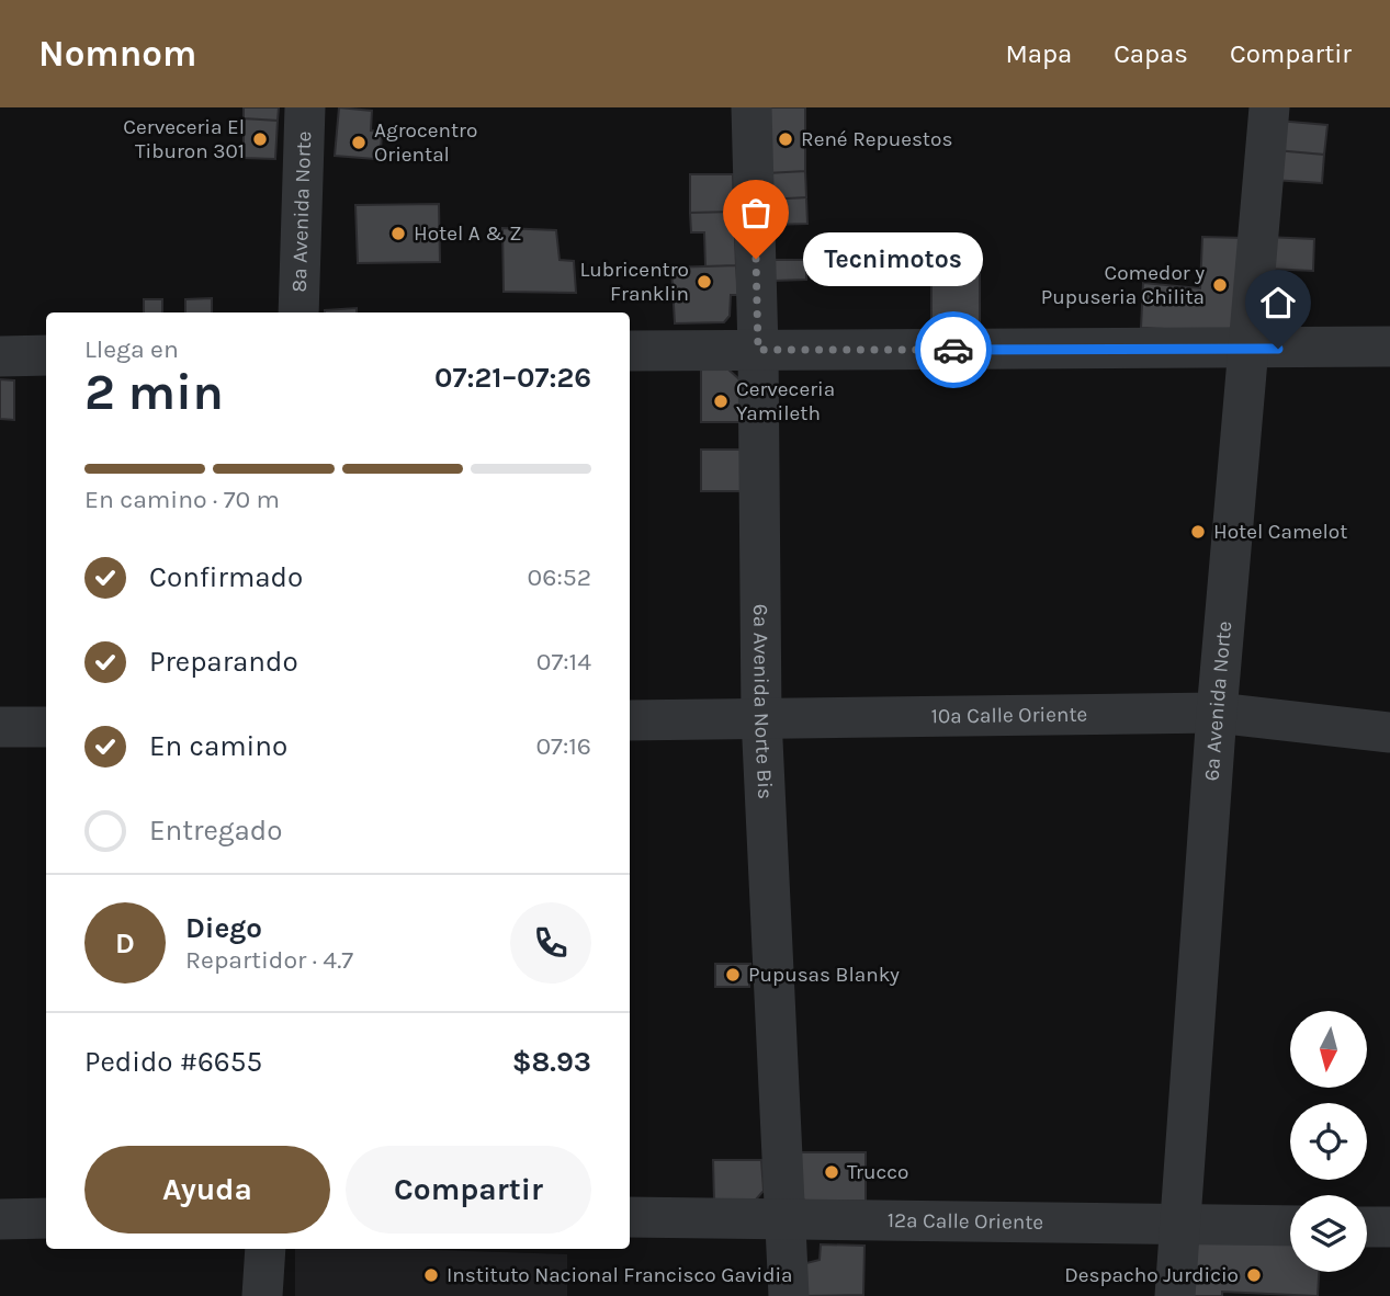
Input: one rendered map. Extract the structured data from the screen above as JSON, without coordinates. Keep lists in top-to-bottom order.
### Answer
{
  "streets": {
    "street": [
      "8a Avenida Norte",
      "6a Avenida Norte Bis",
      "6a Avenida Norte",
      "10a Calle Oriente",
      "12a Calle Oriente"
    ]
  },
  "crossings": [
    ["6a Avenida Norte Bis", "10a Calle Oriente"],
    ["6a Avenida Norte Bis", "12a Calle Oriente"],
    ["6a Avenida Norte", "10a Calle Oriente"],
    ["6a Avenida Norte", "12a Calle Oriente"]
  ],
  "places": [
    "Cerveceria El Tiburon 301",
    "René Repuestos",
    "Agrocentro Oriental",
    "Hotel A & Z",
    "Tecnimotos",
    "Lubricentro Franklin",
    "Comedor y Pupuseria Chilita",
    "Cerveceria Yamileth",
    "Hotel Camelot",
    "Pupusas Blanky",
    "Trucco",
    "Instituto Nacional Francisco Gavidia",
    "Despacho Jurdicio"
  ],
  "north": "bottom",
  "page": {
    "header": "Nomnom",
    "nav": ["Mapa", "Capas", "Compartir"],
    "bubble": "Tecnimotos",
    "heading": ["2 min", "Llega en", "07:21–07:26"],
    "panel": [
      "Diego",
      "Repartidor · 4.7",
      "Pedido #6655",
      "$8.93"
    ],
    "bar": "En camino · 70 m",
    "list": [
      ["Confirmado", "06:52"],
      ["Preparando", "07:14"],
      ["En camino", "07:16"],
      "Entregado"
    ],
    "round": "D",
    "buttons": ["Ayuda", "Compartir"]
  }
}
